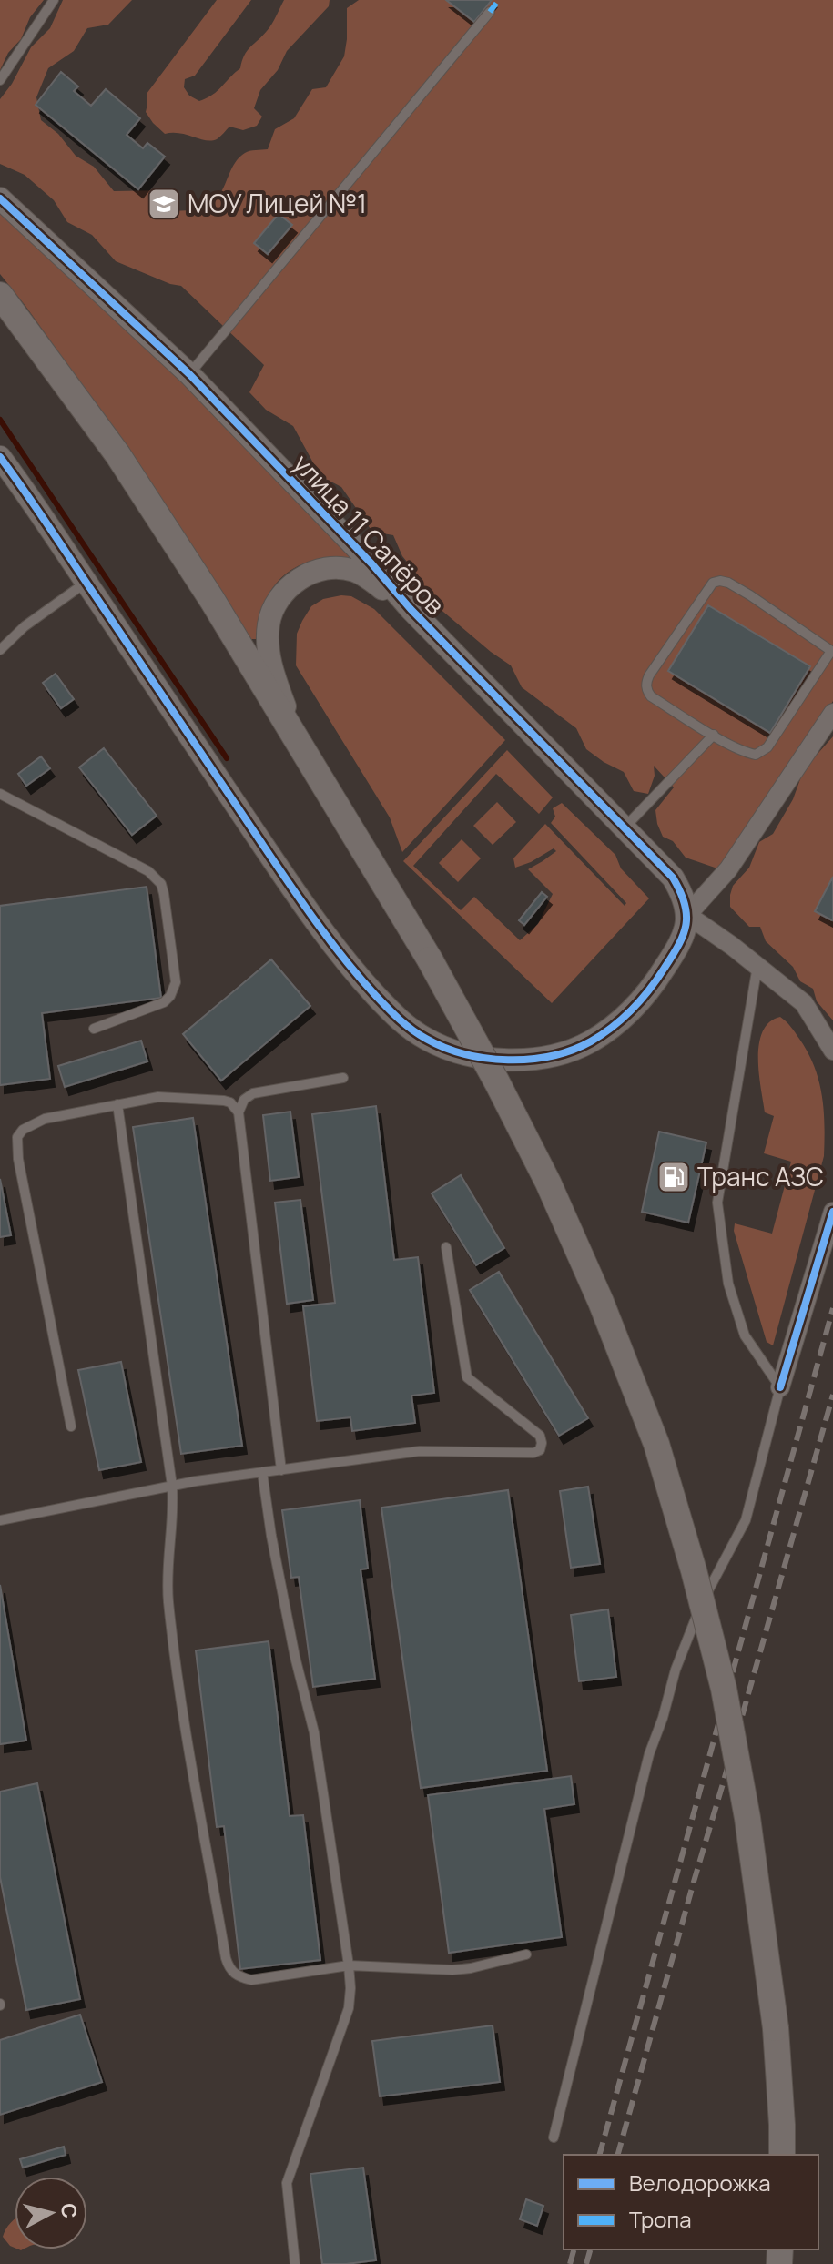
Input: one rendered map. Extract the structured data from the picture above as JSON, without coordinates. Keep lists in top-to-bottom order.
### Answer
{
  "streets": {
    "street": ["улица 11 Сапёров"]
  },
  "places": {
    "school or university": ["МОУ Лицей №1"],
    "fuel station": ["Транс АЗС"]
  },
  "legend": ["Велодорожка", "Тропа"],
  "north": "right"
}
